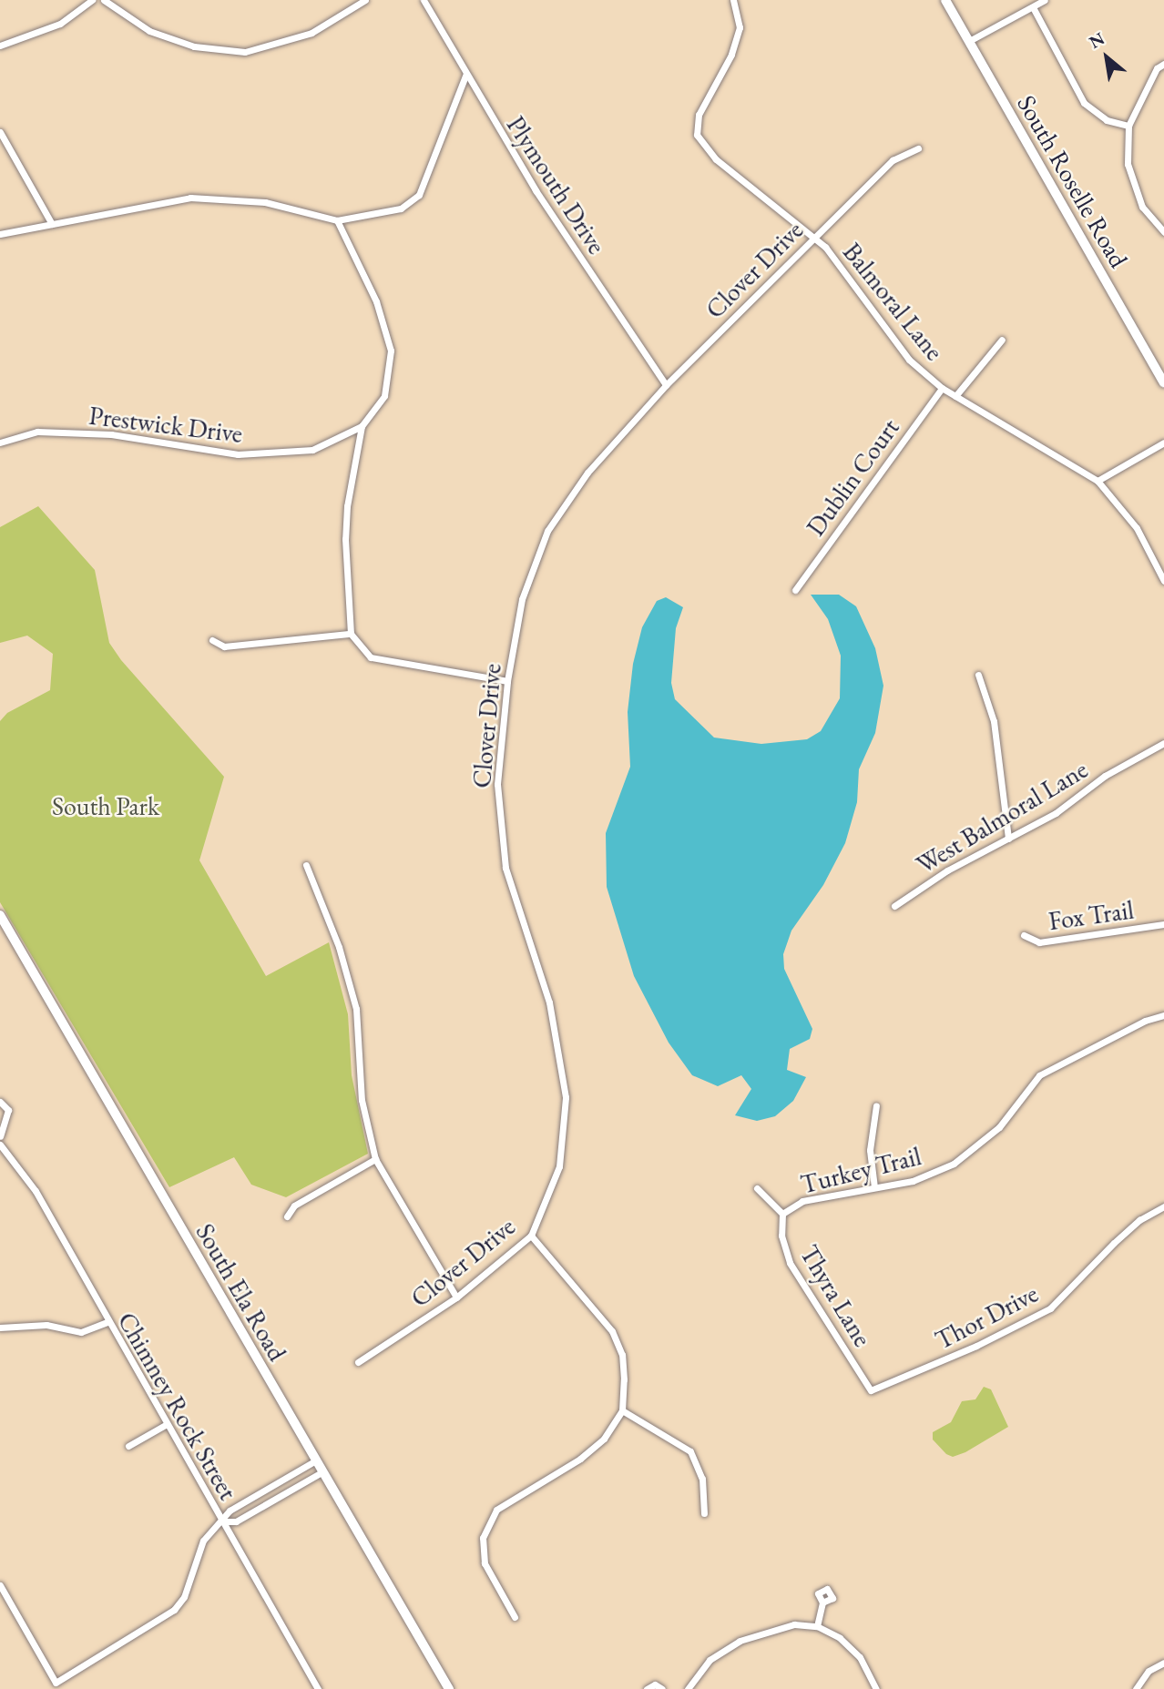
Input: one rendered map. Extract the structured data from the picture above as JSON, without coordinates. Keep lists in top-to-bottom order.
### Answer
{
  "streets": {
    "main road": ["South Roselle Road", "South Ela Road"],
    "street": [
      "Plymouth Drive",
      "Clover Drive",
      "Balmoral Lane",
      "Prestwick Drive",
      "Dublin Court",
      "West Balmoral Lane",
      "Fox Trail",
      "Turkey Trail",
      "Thyra Lane",
      "Thor Drive",
      "Chimney Rock Street"
    ]
  },
  "crossings": [
    ["Plymouth Drive", "Clover Drive"],
    ["Clover Drive", "Balmoral Lane"],
    ["Balmoral Lane", "Dublin Court"],
    ["Turkey Trail", "Thyra Lane"],
    ["Thyra Lane", "Thor Drive"]
  ],
  "parks": ["South Park"],
  "north": "top left"
}
